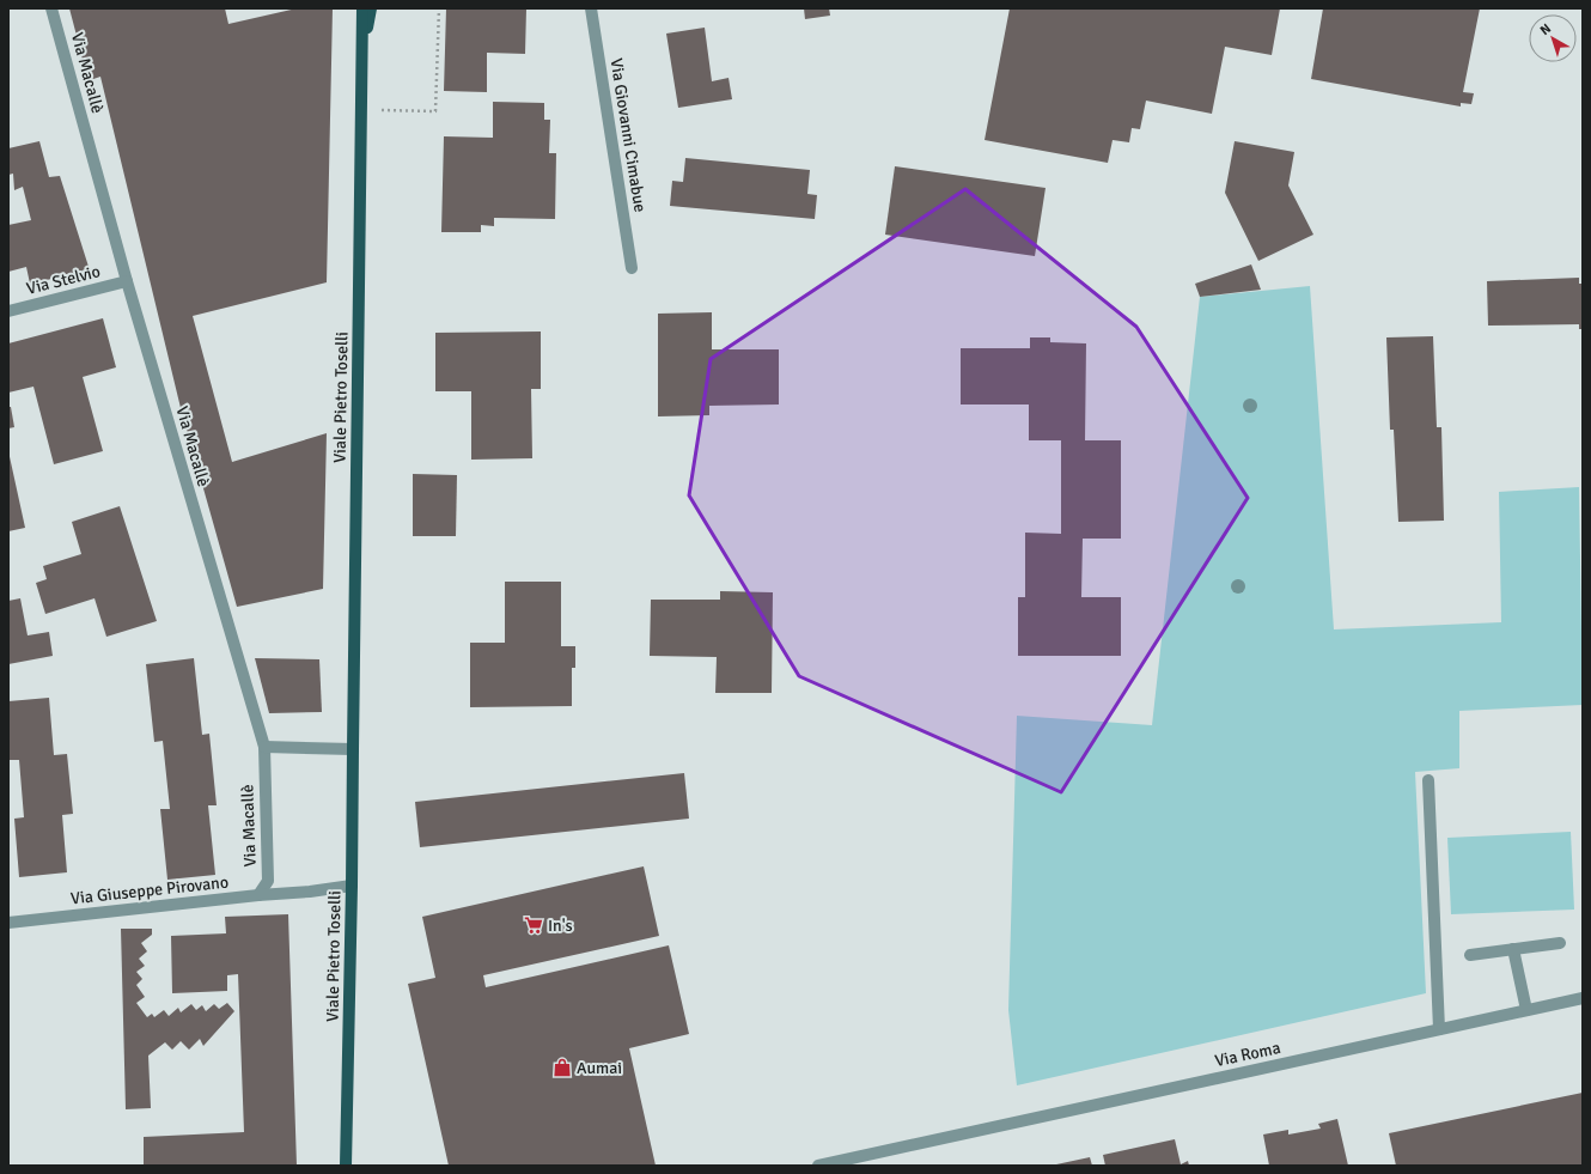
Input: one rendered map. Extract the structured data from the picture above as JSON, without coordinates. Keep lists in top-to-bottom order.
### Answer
{
  "streets": {
    "main road": ["Viale Pietro Toselli"],
    "street": [
      "Via Macallè",
      "Via Giovanni Cimabue",
      "Via Stelvio",
      "Via Giuseppe Pirovano",
      "Via Roma"
    ]
  },
  "crossings": [
    ["Via Macallè", "Via Stelvio"],
    ["Via Macallè", "Via Giuseppe Pirovano"],
    ["Viale Pietro Toselli", "Via Giuseppe Pirovano"]
  ],
  "places": {
    "supermarket": ["In's"],
    "shop": ["Aumai"]
  },
  "north": "top left"
}
